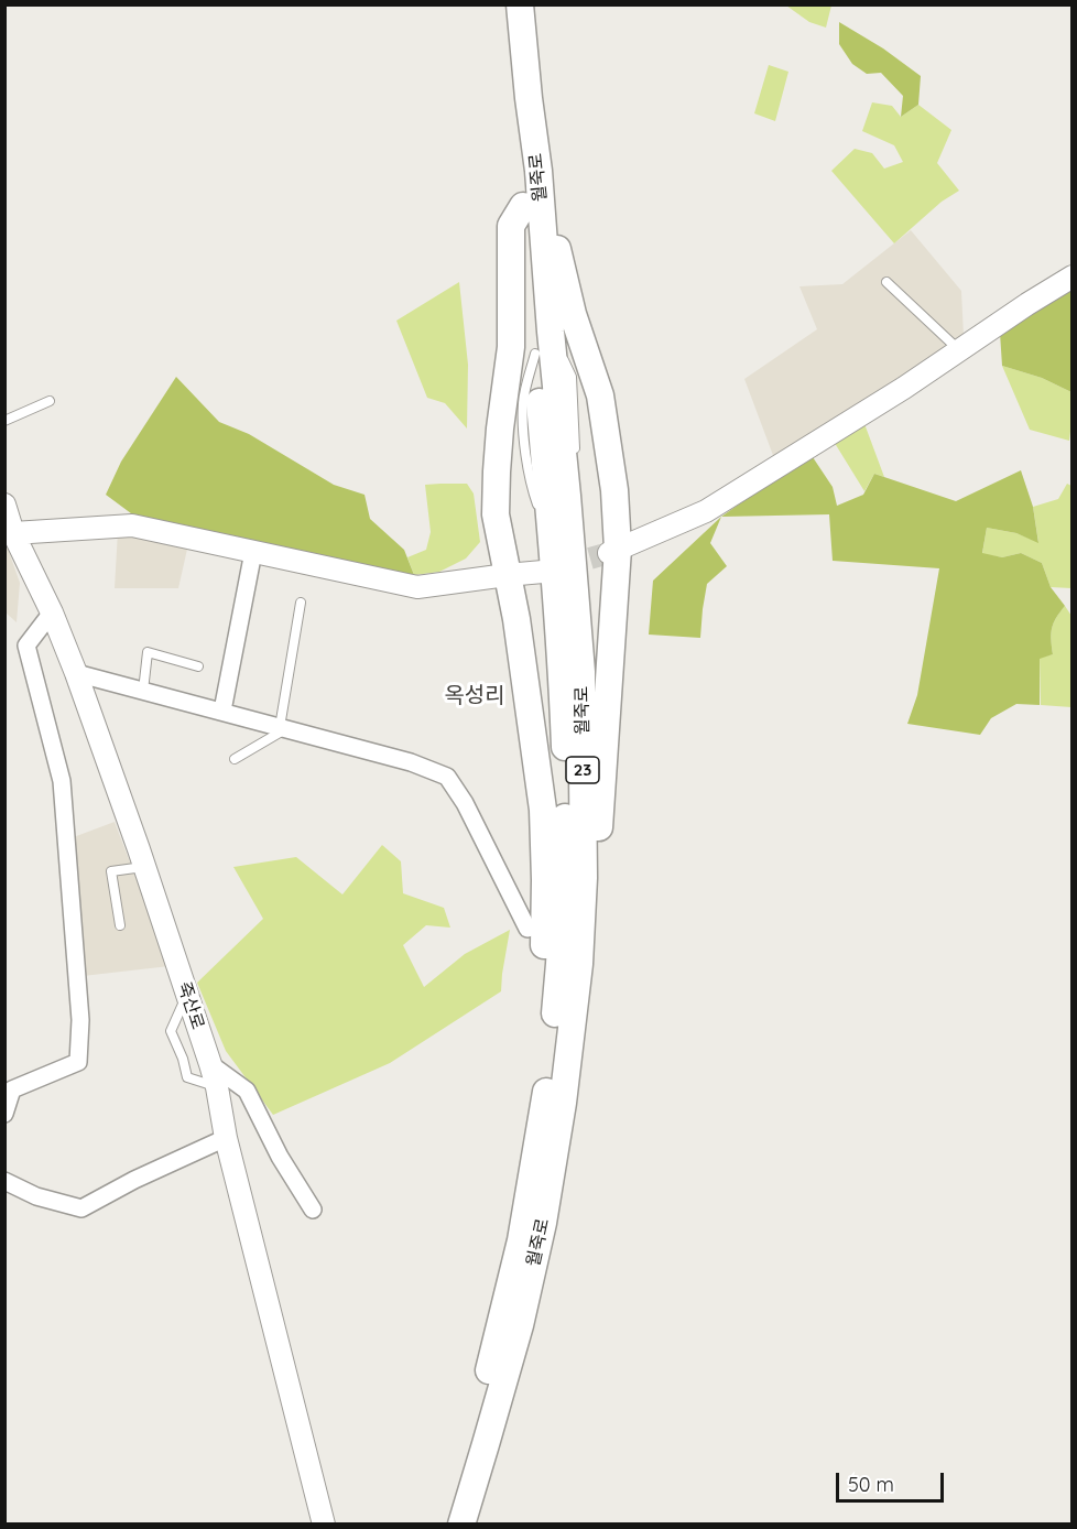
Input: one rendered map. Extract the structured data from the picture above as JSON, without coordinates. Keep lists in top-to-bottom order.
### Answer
{
  "streets": {
    "main road": ["월죽로", "23"],
    "street": ["죽산로"]
  },
  "districts": ["옥성리"],
  "scale_bar": "50 m"
}
